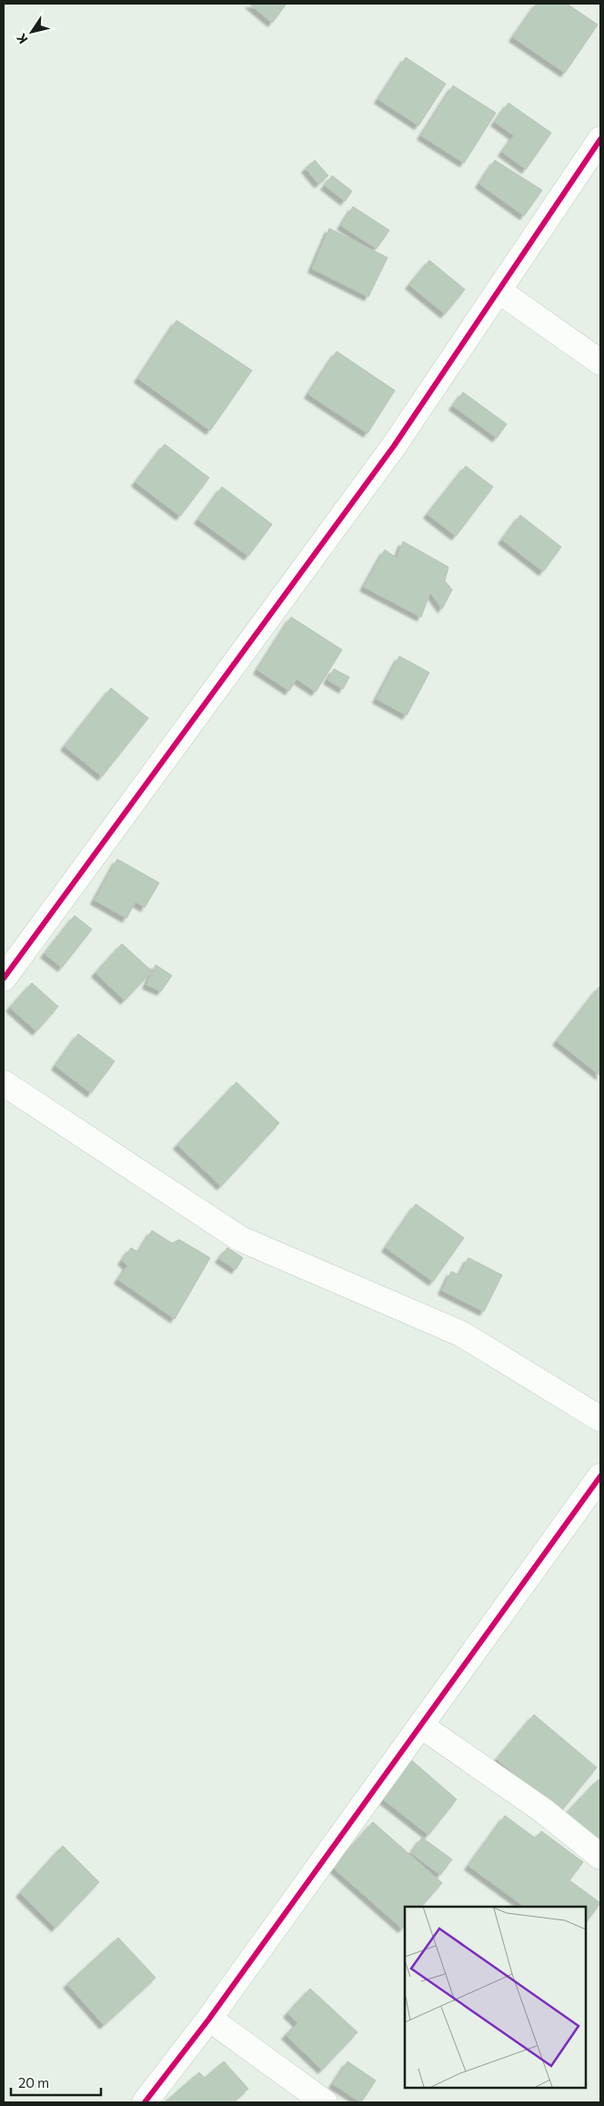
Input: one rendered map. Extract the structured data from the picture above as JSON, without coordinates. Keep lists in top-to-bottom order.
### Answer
{
  "scale_bar": "20 m",
  "north": "bottom left"
}
